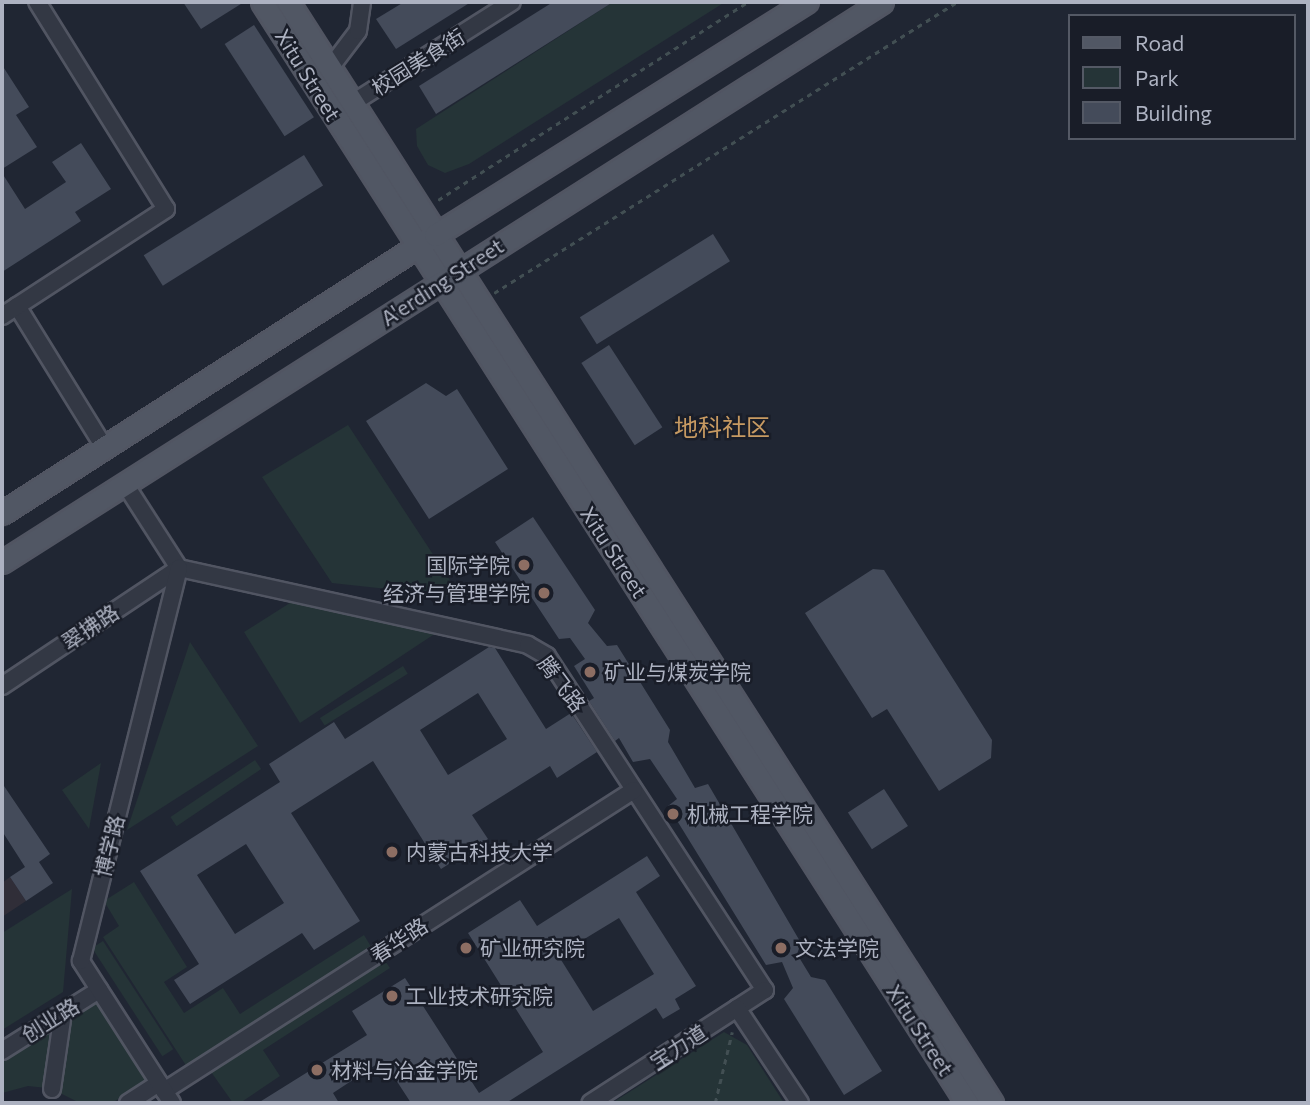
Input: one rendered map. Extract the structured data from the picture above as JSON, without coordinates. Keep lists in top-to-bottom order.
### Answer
{
  "streets": {
    "main road": ["Xitu Street", "A'erding Street"],
    "street": [
      "校园美食街",
      "翠拂路",
      "腾飞路",
      "博学路",
      "春华路",
      "创业路",
      "宝力道"
    ]
  },
  "crossings": [
    ["Xitu Street", "A'erding Street"],
    ["翠拂路", "腾飞路"],
    ["翠拂路", "博学路"],
    ["腾飞路", "博学路"],
    ["腾飞路", "春华路"],
    ["腾飞路", "宝力道"],
    ["博学路", "春华路"],
    ["博学路", "创业路"]
  ],
  "districts": ["地科社区"],
  "places": [
    "国际学院",
    "经济与管理学院",
    "矿业与煤炭学院",
    "机械工程学院",
    "内蒙古科技大学",
    "矿业研究院",
    "文法学院",
    "工业技术研究院",
    "材料与冶金学院"
  ],
  "legend": ["Road", "Park", "Building"]
}
